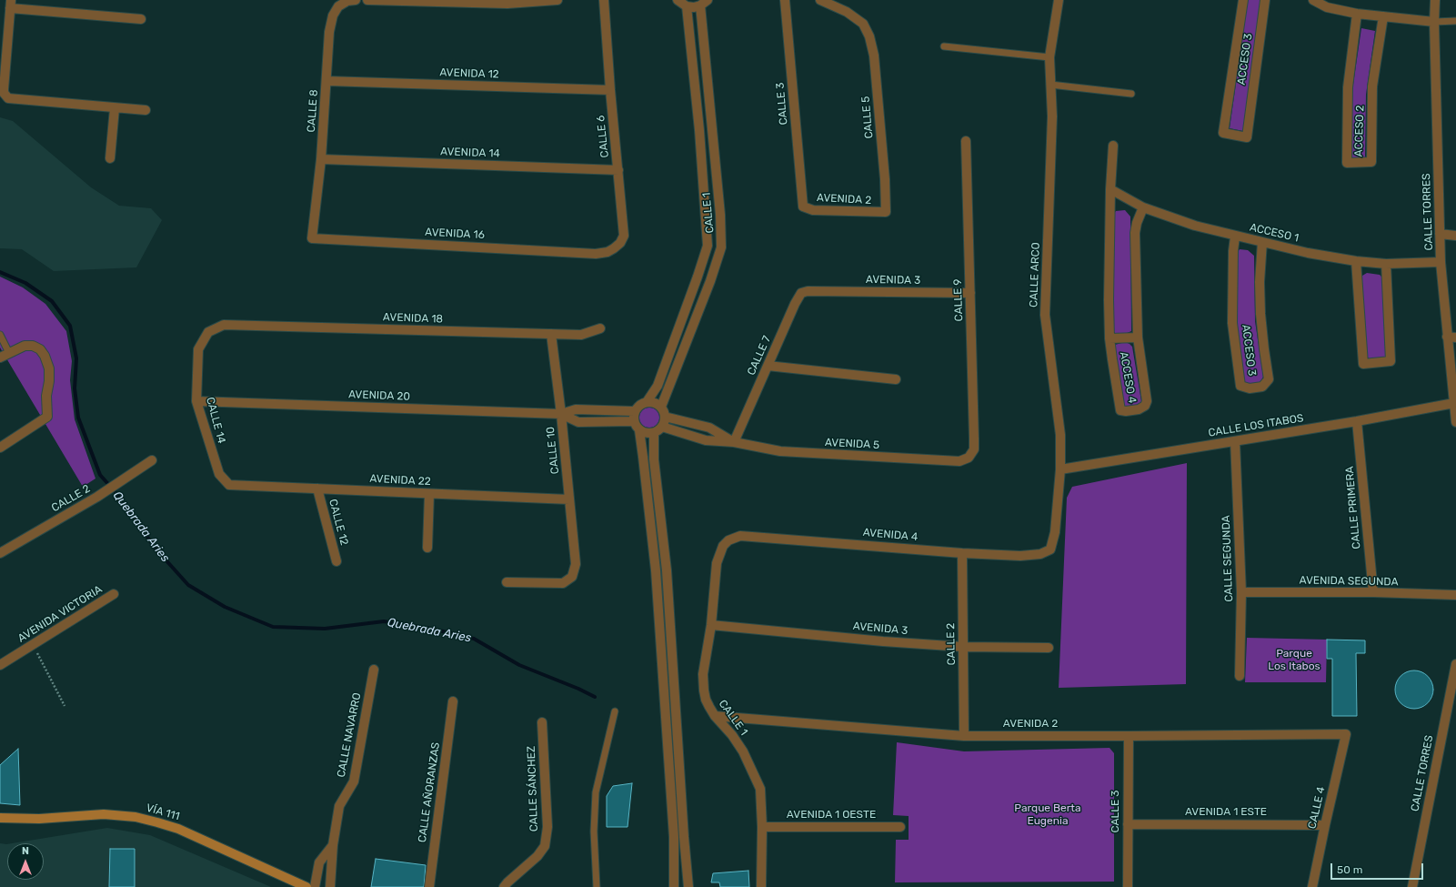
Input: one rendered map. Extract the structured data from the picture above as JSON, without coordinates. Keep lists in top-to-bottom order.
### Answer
{
  "streets": {
    "main road": ["VÍA 111"],
    "street": [
      "ACCESO 3",
      "AVENIDA 12",
      "CALLE 3",
      "CALLE 8",
      "CALLE 5",
      "ACCESO 2",
      "CALLE 6",
      "AVENIDA 14",
      "AVENIDA 2",
      "CALLE TORRES",
      "CALLE 1",
      "ACCESO 1",
      "AVENIDA 16",
      "CALLE ARCO",
      "AVENIDA 3",
      "CALLE 9",
      "AVENIDA 18",
      "CALLE 7",
      "ACCESO 4",
      "AVENIDA 20",
      "CALLE 14",
      "CALLE LOS ITABOS",
      "AVENIDA 5",
      "CALLE 10",
      "AVENIDA 22",
      "CALLE 2",
      "CALLE PRIMERA",
      "CALLE 12",
      "AVENIDA 4",
      "CALLE SEGUNDA",
      "AVENIDA SEGUNDA",
      "AVENIDA VICTORIA",
      "CALLE NAVARRO",
      "CALLE SÁNCHEZ",
      "CALLE AÑORANZAS",
      "CALLE 4",
      "AVENIDA 1 ESTE",
      "AVENIDA 1 OESTE"
    ]
  },
  "crossings": [
    ["ACCESO 3", "ACCESO 1"],
    ["AVENIDA 12", "CALLE 8"],
    ["AVENIDA 12", "CALLE 6"],
    ["CALLE 3", "AVENIDA 2"],
    ["CALLE 3", "AVENIDA 1 ESTE"],
    ["CALLE 8", "AVENIDA 14"],
    ["CALLE 8", "AVENIDA 16"],
    ["CALLE 5", "AVENIDA 2"],
    ["CALLE 6", "AVENIDA 14"],
    ["CALLE 6", "AVENIDA 16"],
    ["AVENIDA 2", "CALLE 1"],
    ["AVENIDA 2", "CALLE 2"],
    ["AVENIDA 2", "CALLE 4"],
    ["CALLE TORRES", "ACCESO 1"],
    ["CALLE TORRES", "CALLE LOS ITABOS"],
    ["CALLE 1", "AVENIDA 3"],
    ["CALLE 1", "AVENIDA 4"],
    ["CALLE 1", "AVENIDA 1 OESTE"],
    ["ACCESO 1", "ACCESO 4"],
    ["CALLE ARCO", "CALLE LOS ITABOS"],
    ["CALLE ARCO", "AVENIDA 4"],
    ["AVENIDA 3", "CALLE 9"],
    ["AVENIDA 3", "CALLE 7"],
    ["AVENIDA 3", "CALLE 2"],
    ["CALLE 9", "AVENIDA 5"],
    ["AVENIDA 18", "CALLE 14"],
    ["AVENIDA 18", "CALLE 10"],
    ["CALLE 7", "AVENIDA 5"],
    ["AVENIDA 20", "CALLE 14"],
    ["AVENIDA 20", "CALLE 10"],
    ["CALLE 14", "AVENIDA 22"],
    ["CALLE LOS ITABOS", "CALLE PRIMERA"],
    ["CALLE LOS ITABOS", "CALLE SEGUNDA"],
    ["CALLE 10", "AVENIDA 22"],
    ["AVENIDA 22", "CALLE 12"],
    ["CALLE 2", "AVENIDA 4"],
    ["CALLE PRIMERA", "AVENIDA SEGUNDA"],
    ["CALLE SEGUNDA", "AVENIDA SEGUNDA"],
    ["CALLE 4", "AVENIDA 1 ESTE"]
  ],
  "water": ["Quebrada Aries"],
  "parks": ["Parque Los Itabos", "Parque Berta Eugenia"],
  "scale_bar": "50 m",
  "north": "top"
}
